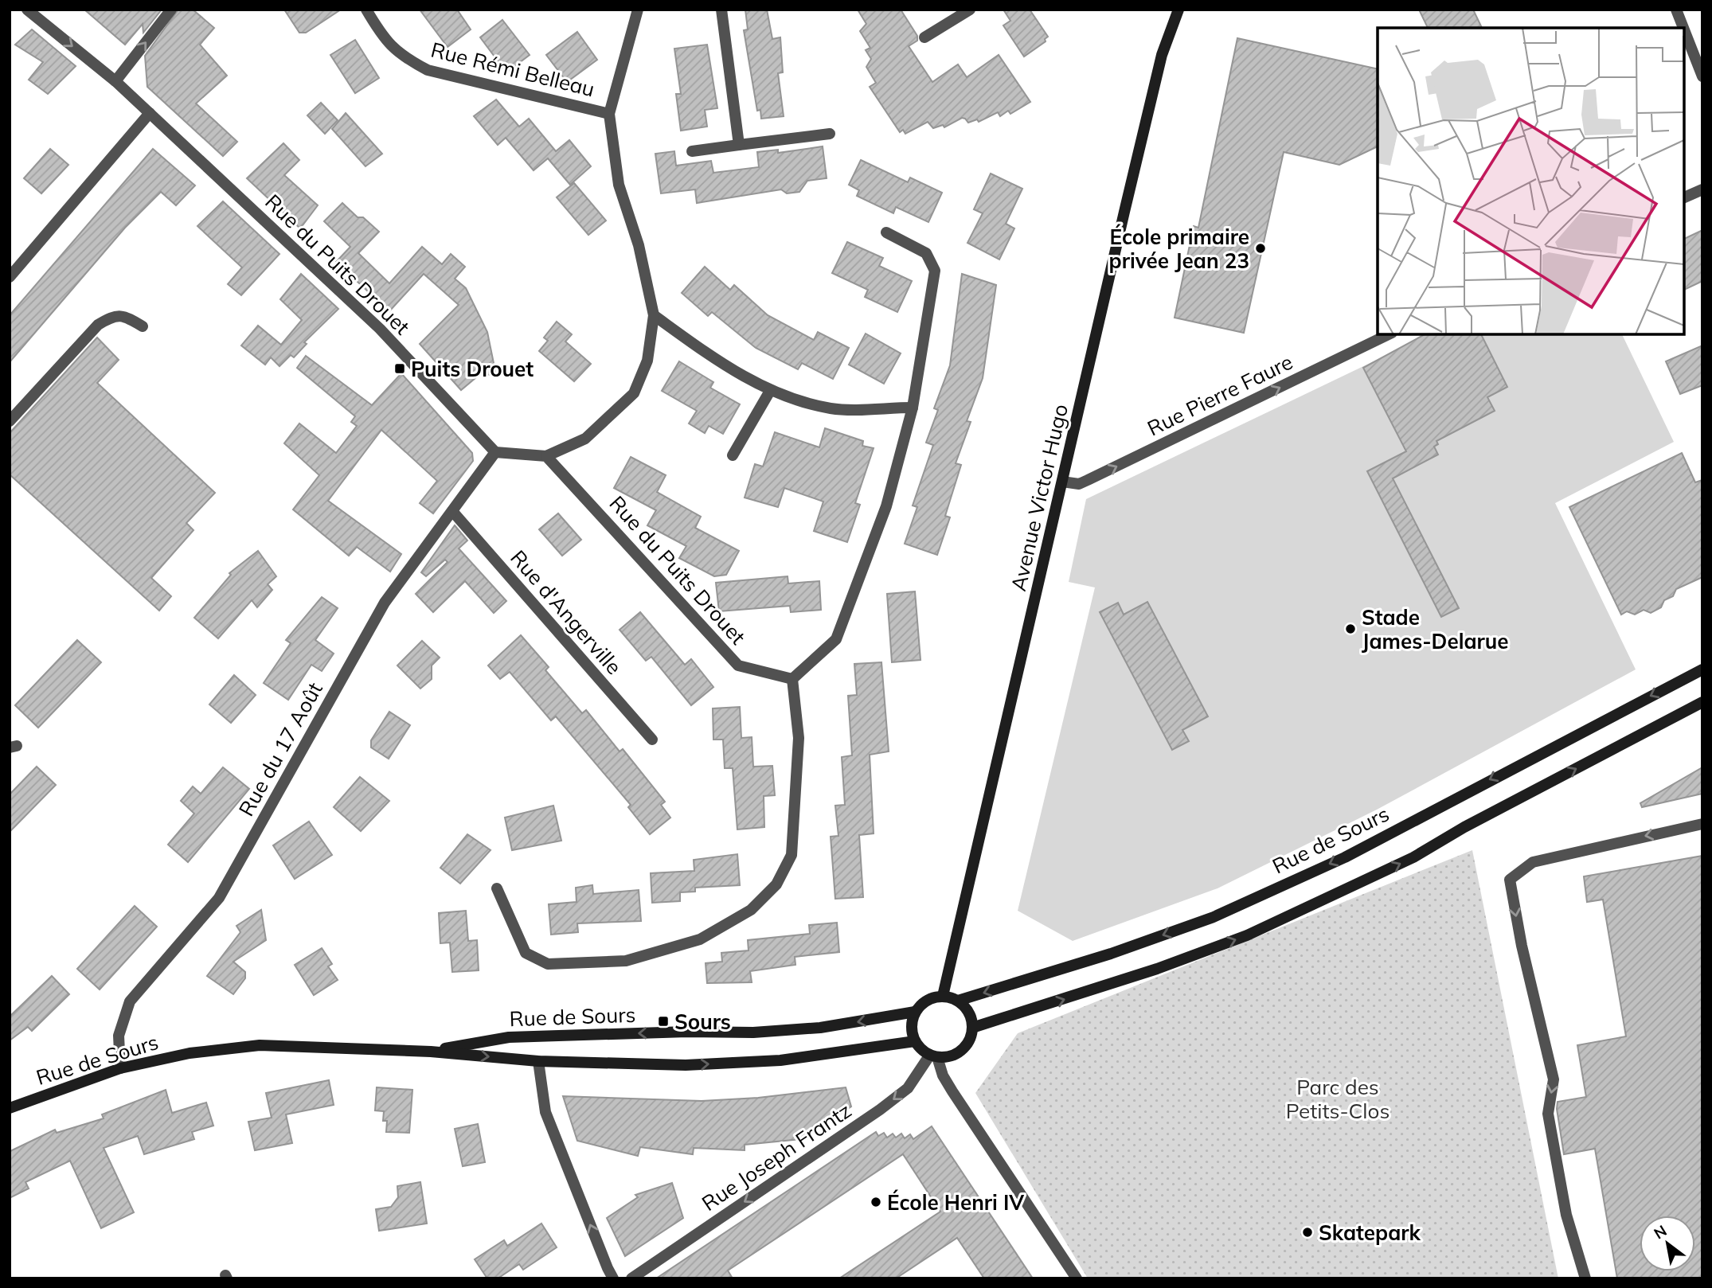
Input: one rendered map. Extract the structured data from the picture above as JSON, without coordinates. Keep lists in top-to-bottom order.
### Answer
{
  "streets": {
    "main road": ["Avenue Victor Hugo", "Rue de Sours"],
    "street": [
      "Rue Rémi Belleau",
      "Rue du Puits Drouet",
      "Rue Pierre Faure",
      "Rue d'Angerville",
      "Rue du 17 Août",
      "Rue Joseph Frantz"
    ]
  },
  "crossings": [
    ["Rue du Puits Drouet", "Rue du 17 Août"],
    ["Rue Pierre Faure", "Avenue Victor Hugo"],
    ["Avenue Victor Hugo", "Rue de Sours"],
    ["Avenue Victor Hugo", "Rue Joseph Frantz"],
    ["Rue d'Angerville", "Rue du 17 Août"],
    ["Rue du 17 Août", "Rue de Sours"],
    ["Rue de Sours", "Rue Joseph Frantz"]
  ],
  "one_way": ["Rue Pierre Faure", "Rue Joseph Frantz"],
  "parks": ["Parc des Petits-Clos"],
  "places": {
    "other": [
      "École primaire privée Jean 23",
      "Stade James-Delarue",
      "École Henri IV",
      "Skatepark"
    ],
    "transit": ["Puits Drouet", "Sours"]
  },
  "north": "top left"
}
